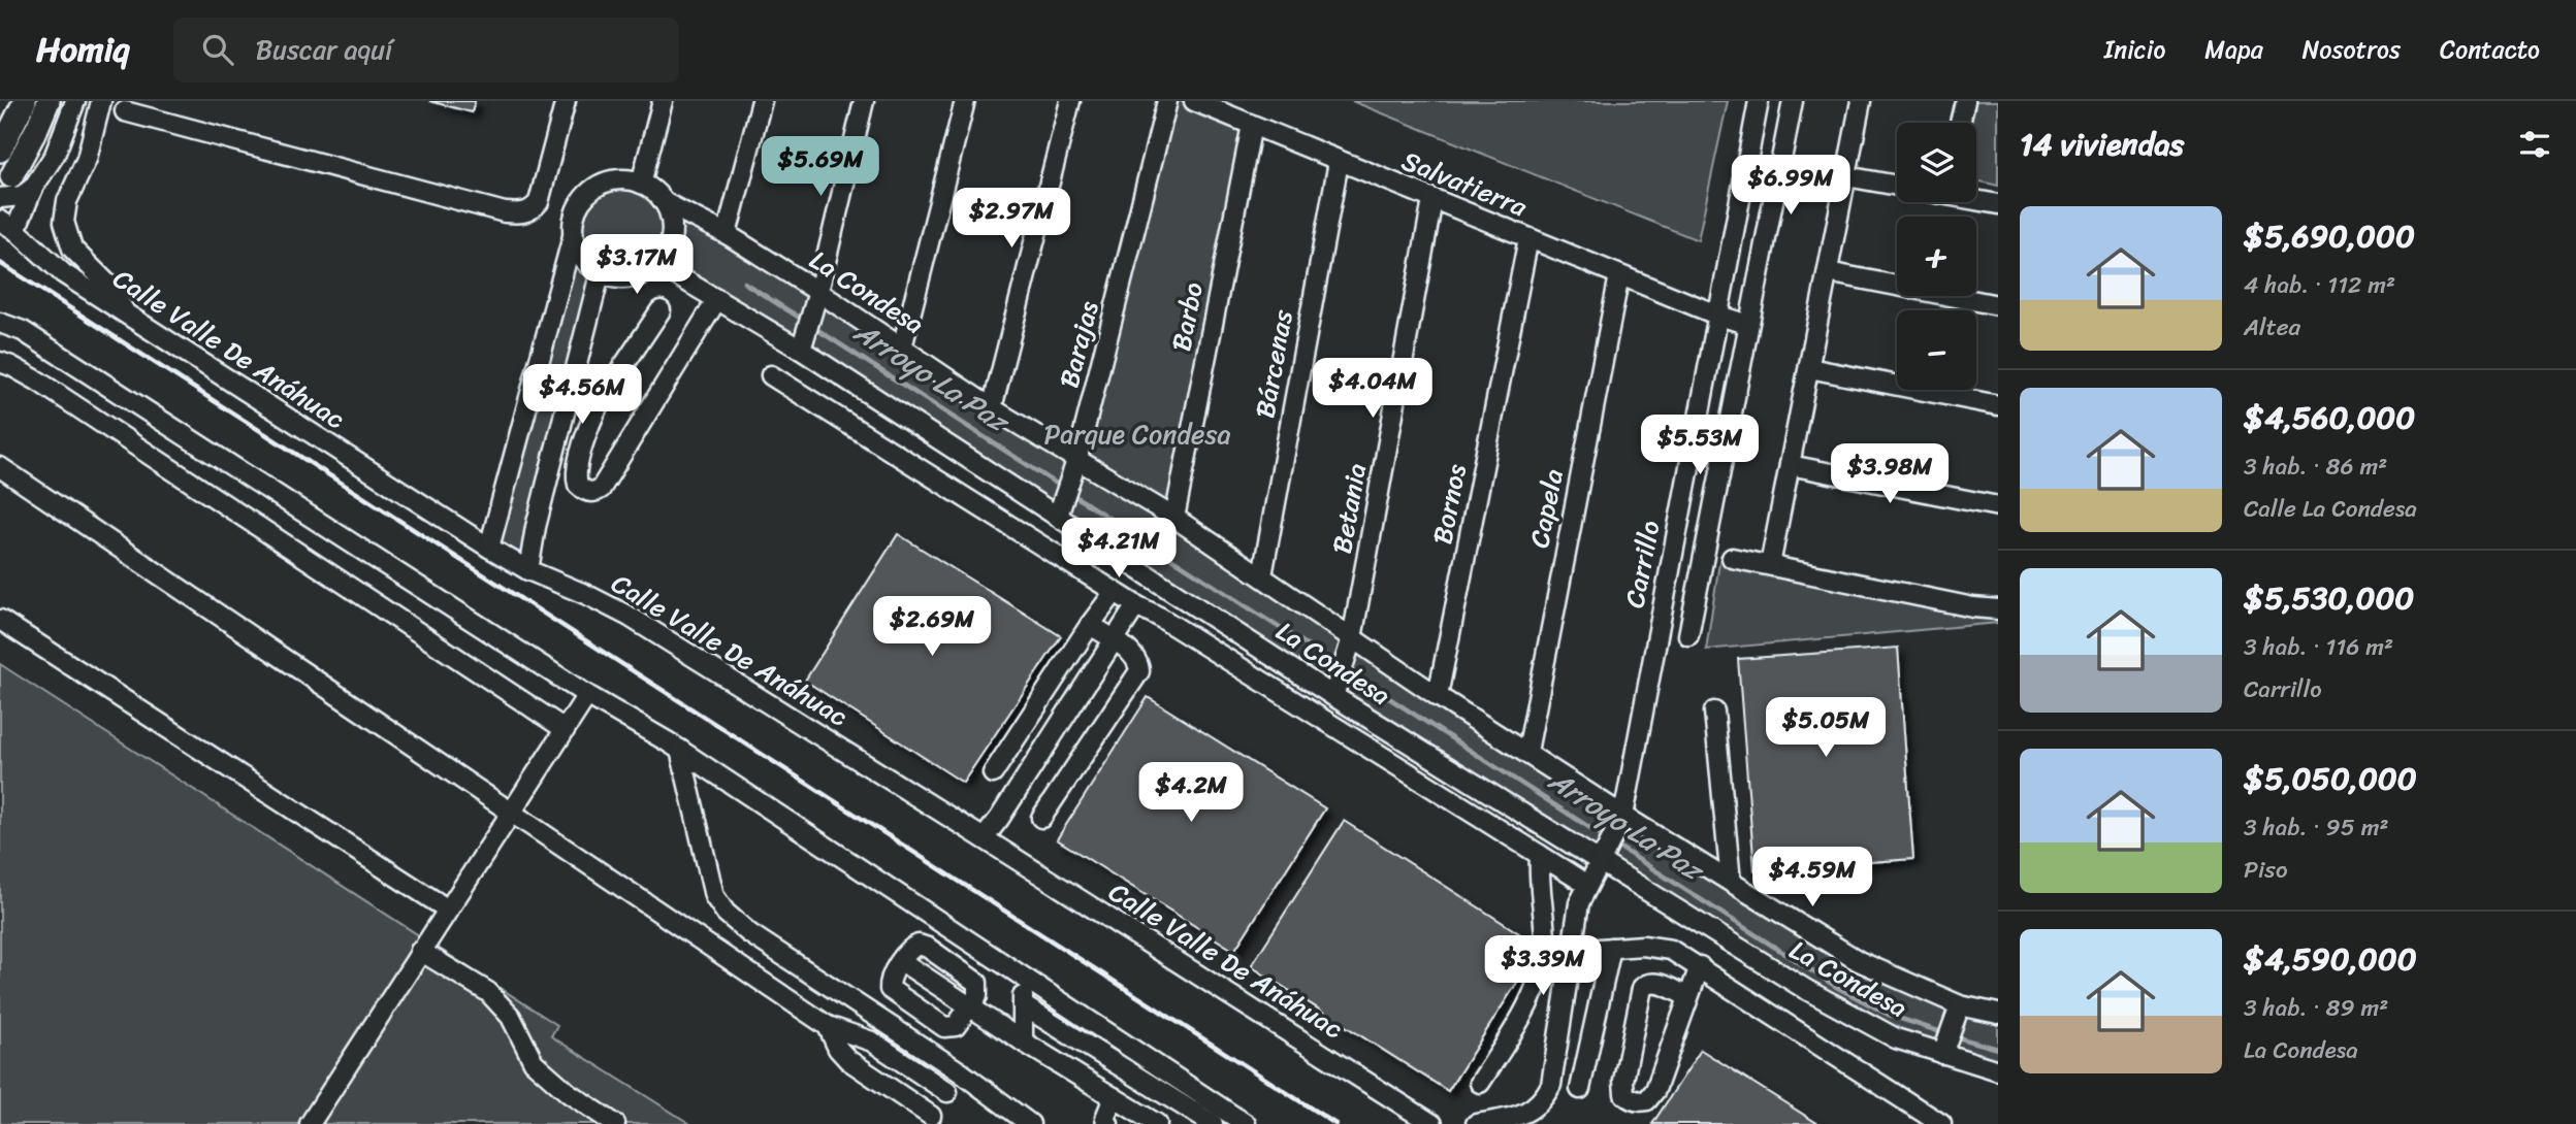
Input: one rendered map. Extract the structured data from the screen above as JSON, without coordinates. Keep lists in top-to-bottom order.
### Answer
{
  "streets": {
    "street": [
      "Salvatierra",
      "La Condesa",
      "Barbo",
      "Barajas",
      "Calle Valle De Anáhuac",
      "Bárcenas",
      "Bornos",
      "Betania",
      "Capela",
      "Carrillo"
    ]
  },
  "crossings": [
    ["Salvatierra", "Barbo"],
    ["Salvatierra", "Bárcenas"],
    ["Salvatierra", "Bornos"],
    ["Salvatierra", "Betania"],
    ["Salvatierra", "Capela"],
    ["Salvatierra", "Carrillo"],
    ["La Condesa", "Barbo"],
    ["La Condesa", "Barajas"],
    ["La Condesa", "Bárcenas"],
    ["La Condesa", "Bornos"],
    ["La Condesa", "Betania"],
    ["La Condesa", "Capela"],
    ["La Condesa", "Carrillo"]
  ],
  "water": ["Arroyo La Paz"],
  "parks": ["Parque Condesa"],
  "page": {
    "header": "Homiq",
    "search": "Buscar aquí",
    "nav": [
      "Inicio",
      "Mapa",
      "Nosotros",
      "Contacto"
    ],
    "heading": "14 viviendas",
    "map_buttons": ["+", "−"],
    "price": [
      "$5.69M",
      "$6.99M",
      "$2.97M",
      "$3.17M",
      "$4.04M",
      "$4.56M",
      "$5.53M",
      "$3.98M",
      "$4.21M",
      "$2.69M",
      "$5.05M",
      "$4.2M",
      "$4.59M",
      "$3.39M"
    ],
    "list": [
      {
        "name": "$5,690,000",
        "note": "4 hab. · 112 m² · Altea"
      },
      {
        "name": "$4,560,000",
        "note": "3 hab. · 86 m² · Calle La Condesa"
      },
      {
        "name": "$5,530,000",
        "note": "3 hab. · 116 m² · Carrillo"
      },
      {
        "name": "$5,050,000",
        "note": "3 hab. · 95 m² · Piso"
      },
      {
        "name": "$4,590,000",
        "note": "3 hab. · 89 m² · La Condesa"
      }
    ]
  }
}
